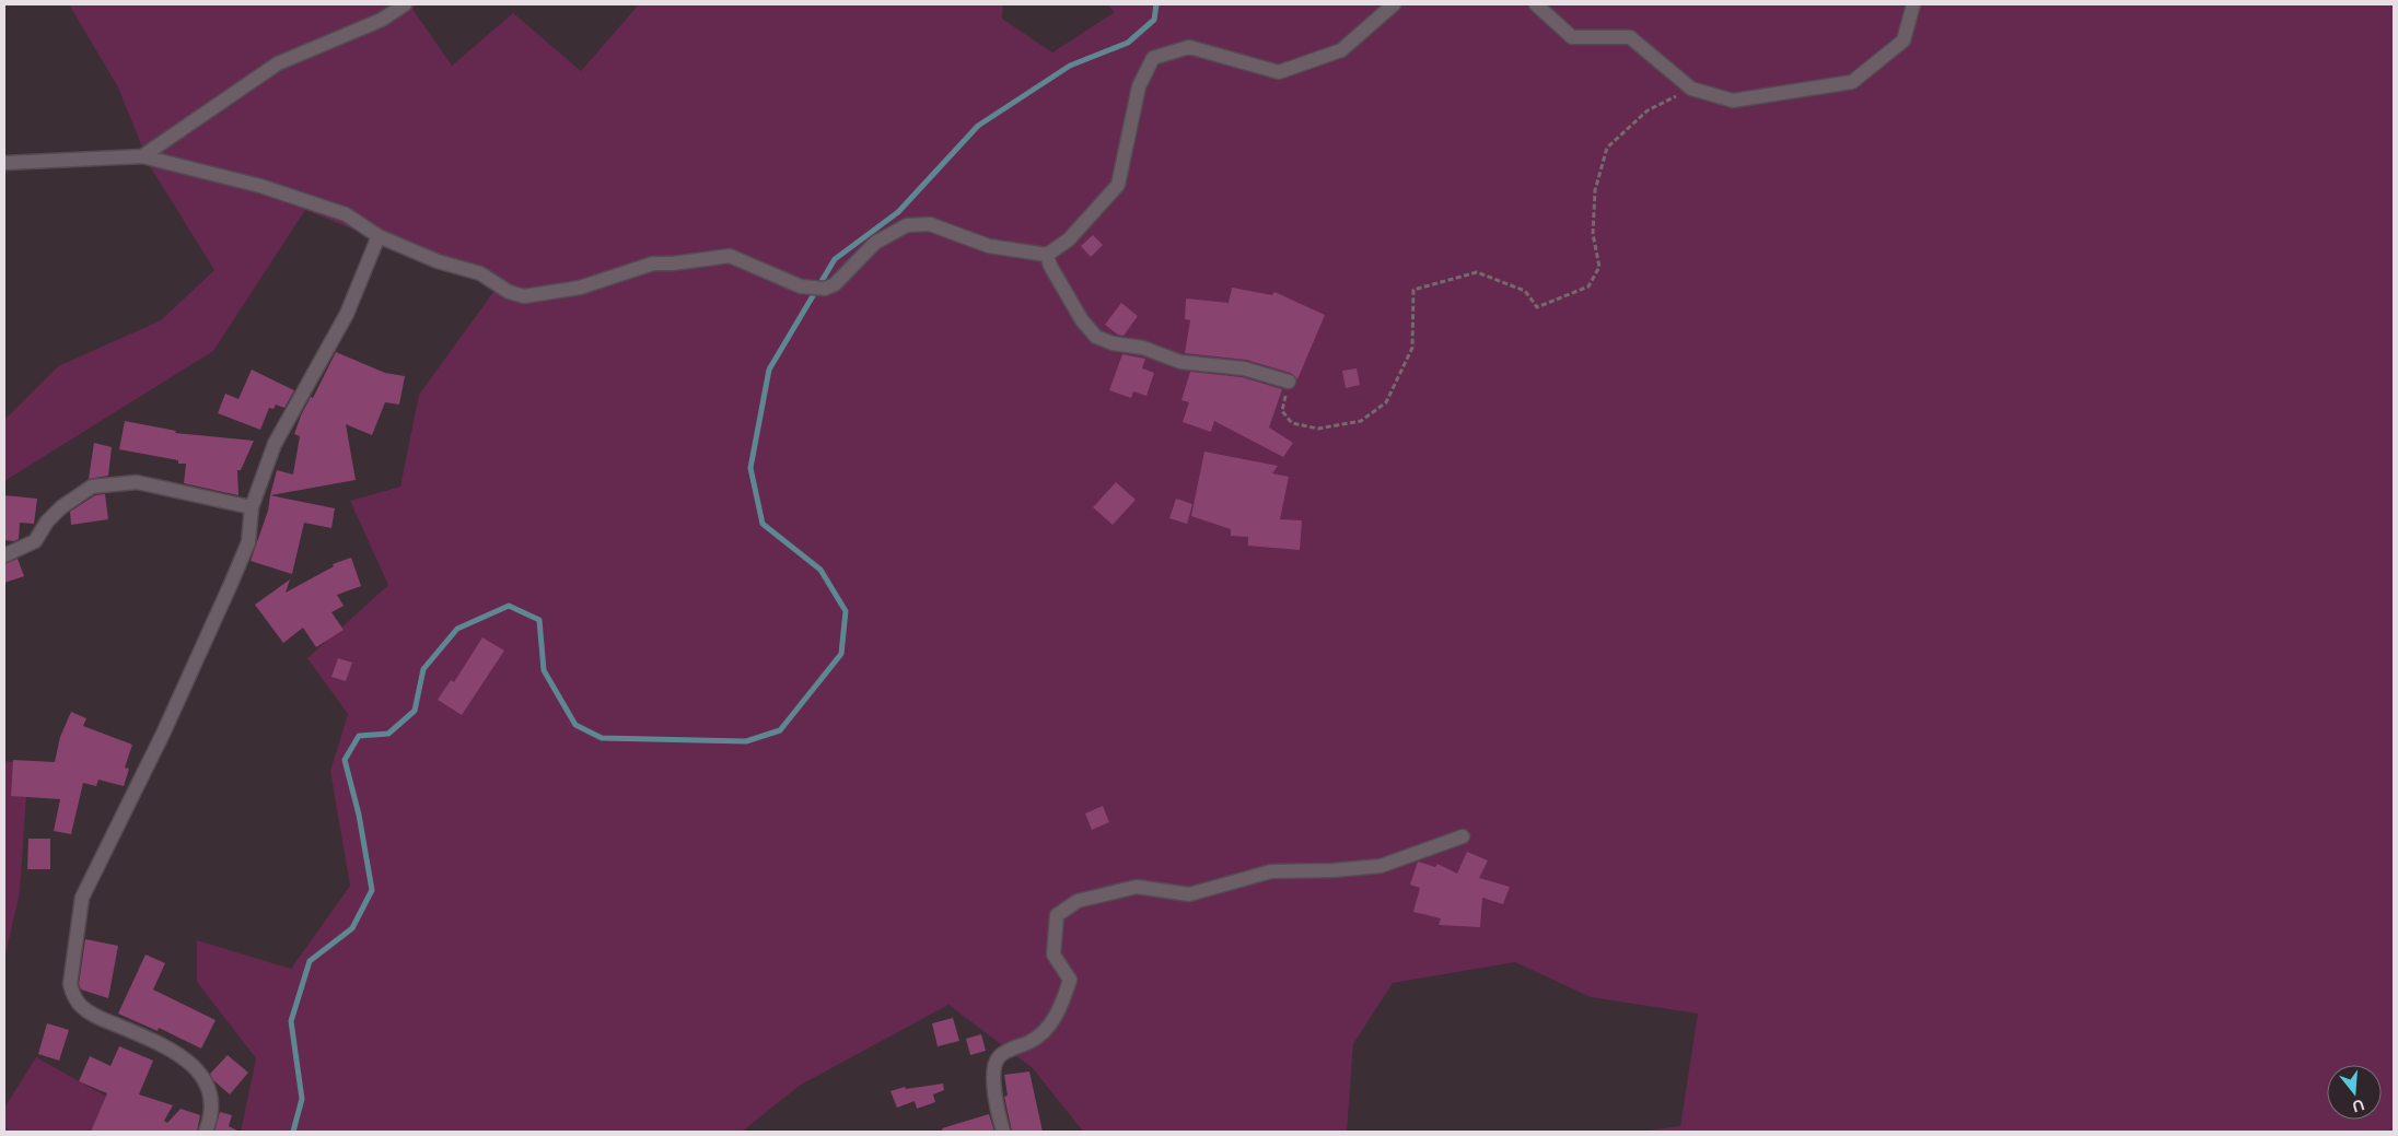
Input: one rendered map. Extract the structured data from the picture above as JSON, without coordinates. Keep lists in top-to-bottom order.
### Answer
{
  "north": "bottom"
}
